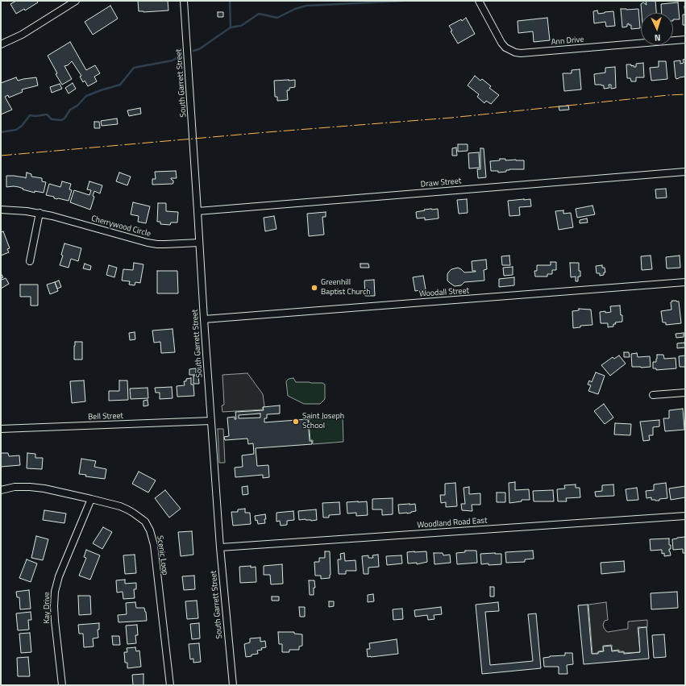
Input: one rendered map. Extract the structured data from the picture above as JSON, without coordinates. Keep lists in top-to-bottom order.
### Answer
{
  "streets": {
    "street": [
      "Ann Drive",
      "South Garrett Street",
      "Draw Street",
      "Cherrywood Circle",
      "Woodall Street",
      "Bell Street",
      "Woodland Road East",
      "Scenic Loop",
      "Kay Drive"
    ]
  },
  "crossings": [
    ["South Garrett Street", "Draw Street"],
    ["South Garrett Street", "Cherrywood Circle"],
    ["South Garrett Street", "Woodall Street"],
    ["South Garrett Street", "Bell Street"],
    ["South Garrett Street", "Woodland Road East"],
    ["Scenic Loop", "Kay Drive"]
  ],
  "places": ["Greenhill Baptist Church", "Saint Joseph School"],
  "north": "bottom"
}
